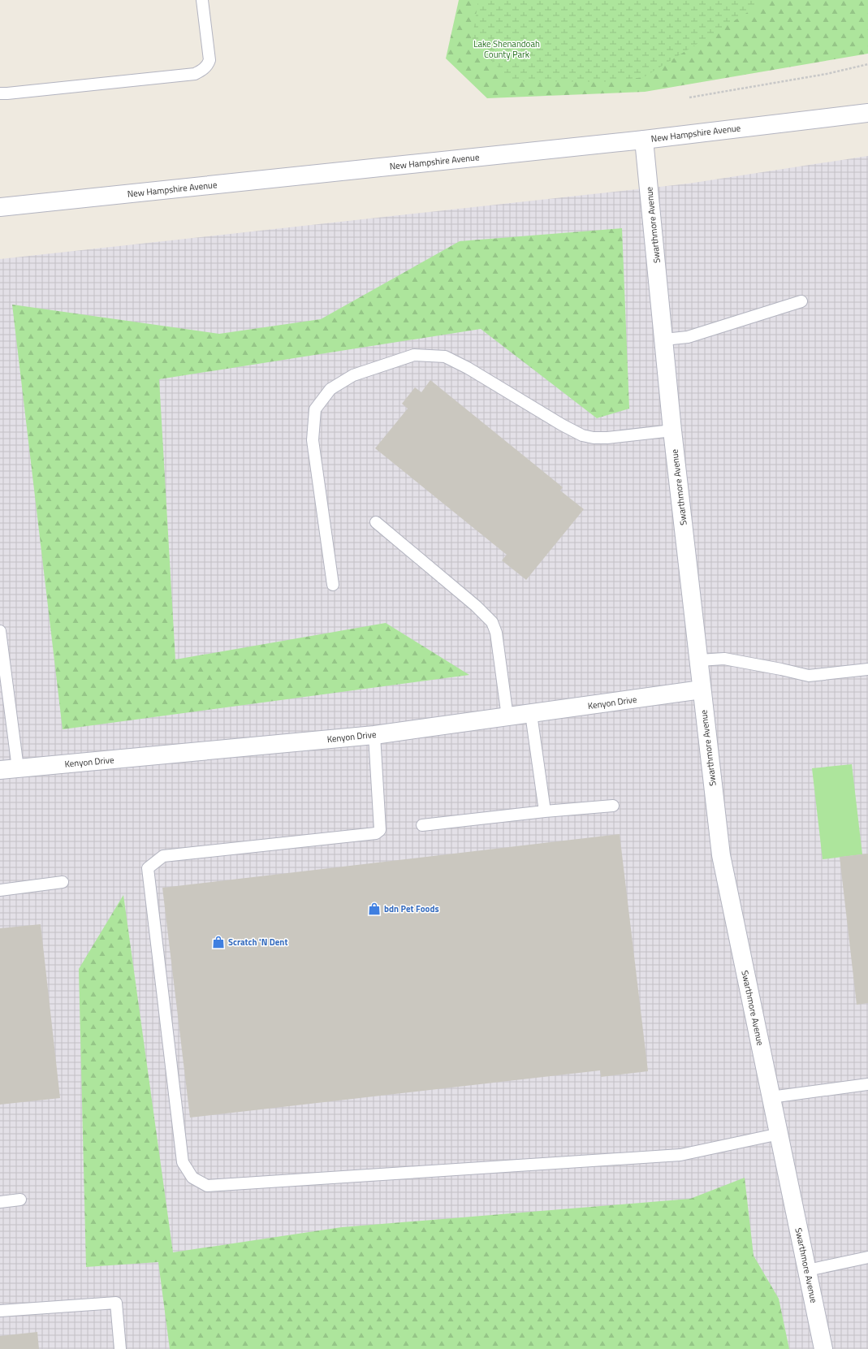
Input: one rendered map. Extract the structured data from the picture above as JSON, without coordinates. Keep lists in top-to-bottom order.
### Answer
{
  "streets": {
    "street": ["New Hampshire Avenue", "Swarthmore Avenue", "Kenyon Drive"]
  },
  "crossings": [
    ["New Hampshire Avenue", "Swarthmore Avenue"],
    ["Swarthmore Avenue", "Kenyon Drive"]
  ],
  "parks": ["Lake Shenandoah County Park"],
  "places": {
    "shop": ["bdn Pet Foods", "Scratch 'N Dent"]
  }
}
